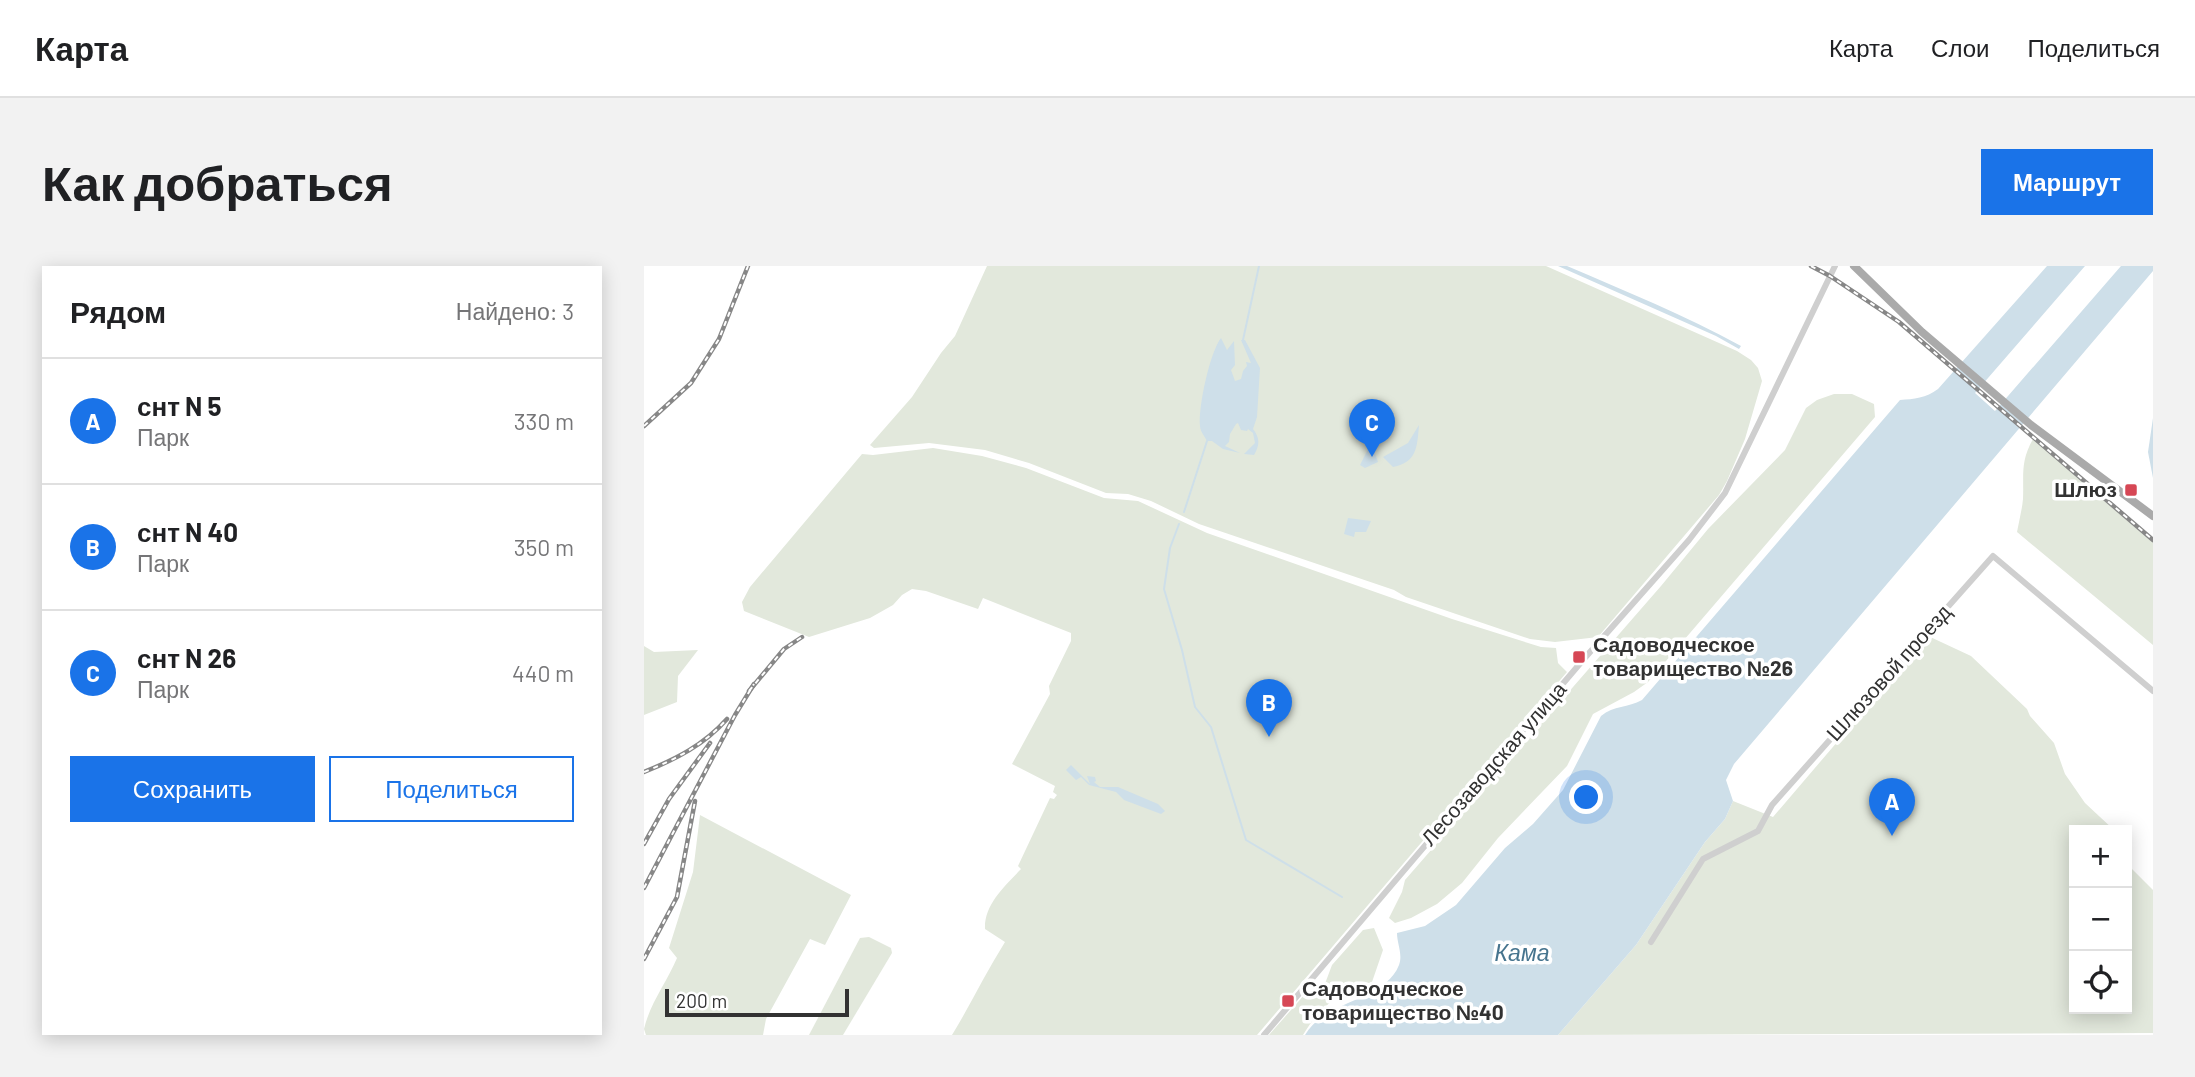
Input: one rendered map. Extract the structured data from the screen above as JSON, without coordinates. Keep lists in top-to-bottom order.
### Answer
{
  "streets": {
    "street": ["Шлюзовой проезд", "Лесозаводская улица"]
  },
  "water": ["Кама"],
  "places": {
    "transit": ["Шлюз", "Садоводческое товарищество №26", "Садоводческое товарищество №40"]
  },
  "scale_bar": "200 m",
  "page": {
    "header": "Карта",
    "nav": ["Карта", "Слои", "Поделиться"],
    "buttons": [
      "Маршрут",
      ["Сохранить", "Поделиться"]
    ],
    "title": "Как добраться",
    "heading": ["Рядом", "Найдено: 3"],
    "list": [
      {
        "mark": "A",
        "name": "снт N 5",
        "note": "Парк",
        "value": "330 m"
      },
      {
        "mark": "B",
        "name": "снт N 40",
        "note": "Парк",
        "value": "350 m"
      },
      {
        "mark": "C",
        "name": "снт N 26",
        "note": "Парк",
        "value": "440 m"
      }
    ],
    "pins": ["C", "B", "A"],
    "map_buttons": ["+", "−"],
    "scale": "200 m"
  }
}
